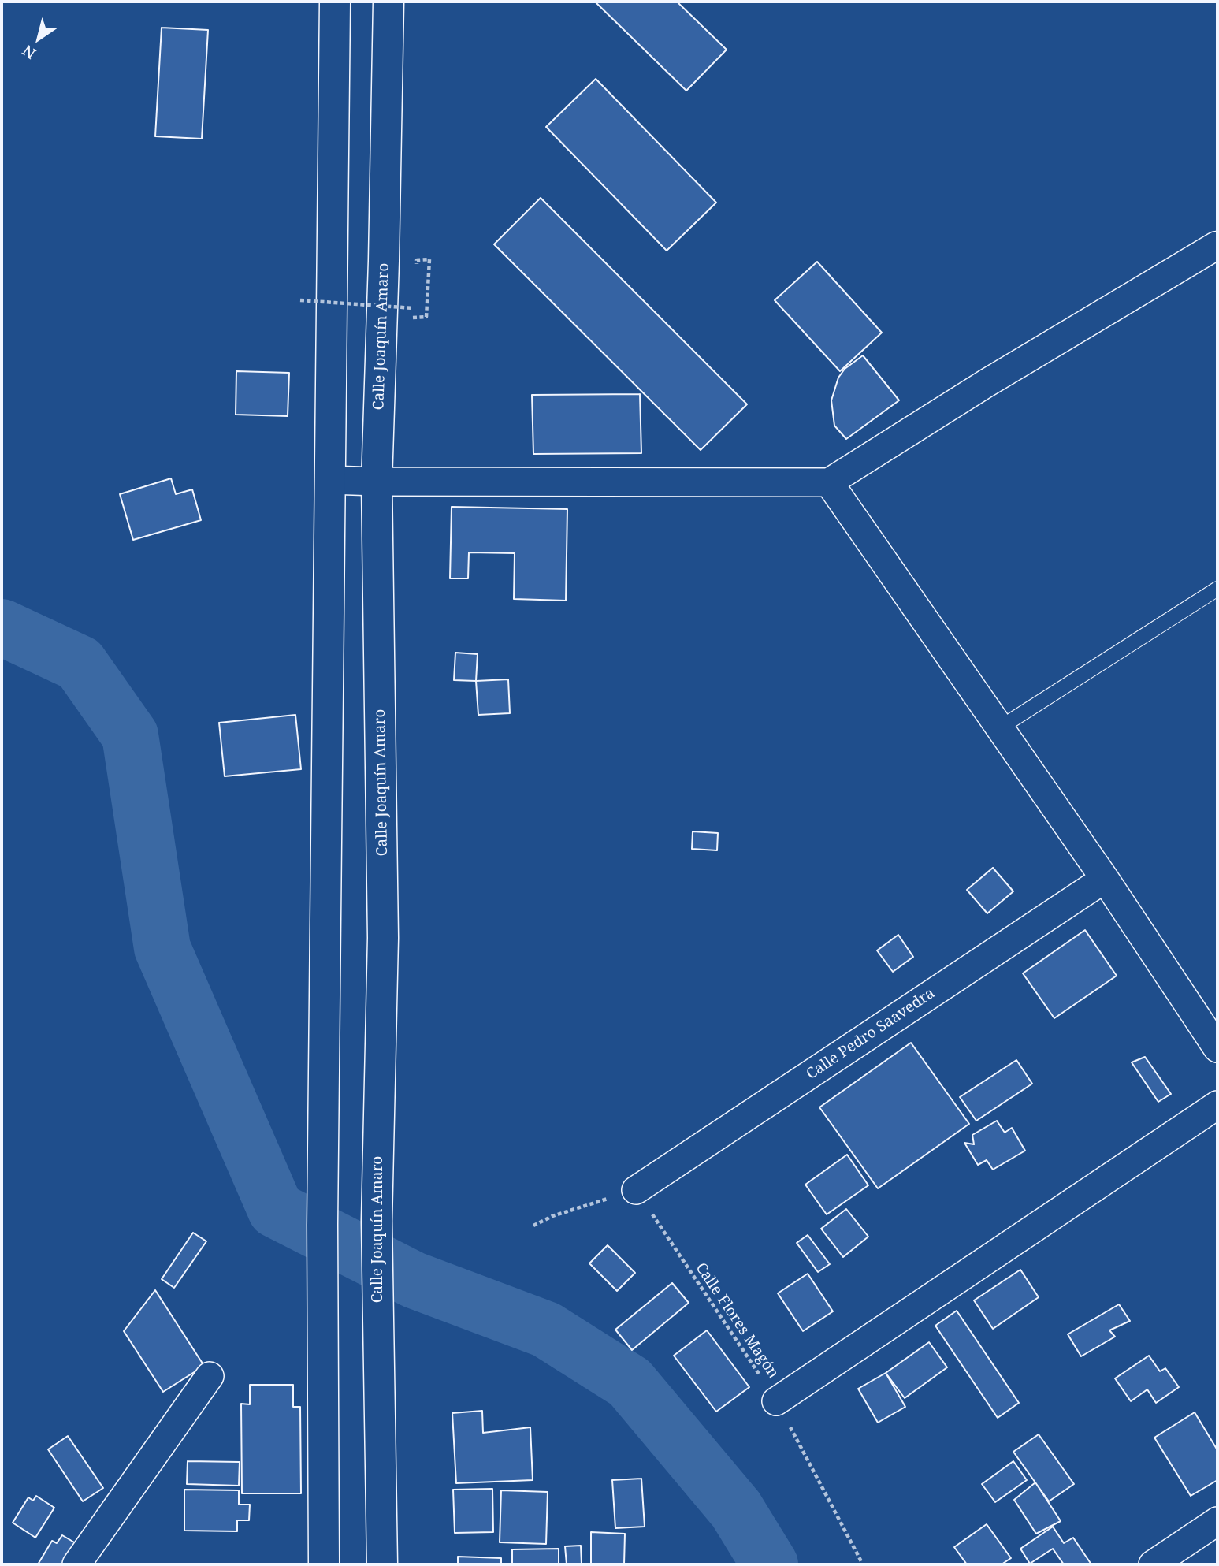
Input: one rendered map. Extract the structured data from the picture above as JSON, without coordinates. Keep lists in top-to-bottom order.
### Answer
{
  "streets": {
    "main road": ["Calle Joaquín Amaro"],
    "street": ["Calle Pedro Saavedra"],
    "path": ["Calle Flores Magón"]
  },
  "crossings": [
    ["Calle Pedro Saavedra", "Calle Flores Magón"]
  ],
  "north": "bottom left"
}
